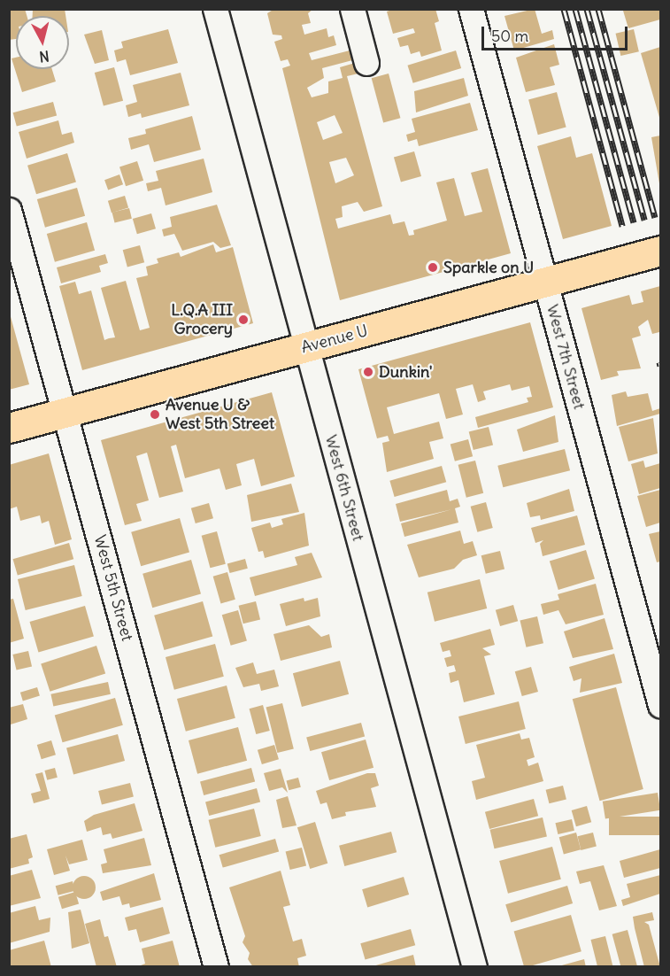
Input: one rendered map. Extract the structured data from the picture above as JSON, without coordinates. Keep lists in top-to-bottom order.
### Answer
{
  "streets": {
    "main road": ["Avenue U"],
    "street": ["West 7th Street", "West 6th Street", "West 5th Street"]
  },
  "crossings": [
    ["Avenue U", "West 7th Street"],
    ["Avenue U", "West 6th Street"],
    ["Avenue U", "West 5th Street"]
  ],
  "places": [
    "Sparkle on U",
    "L.Q.A III Grocery",
    "Dunkin'",
    "Avenue U & West 5th Street"
  ],
  "scale_bar": "50 m",
  "north": "bottom"
}
